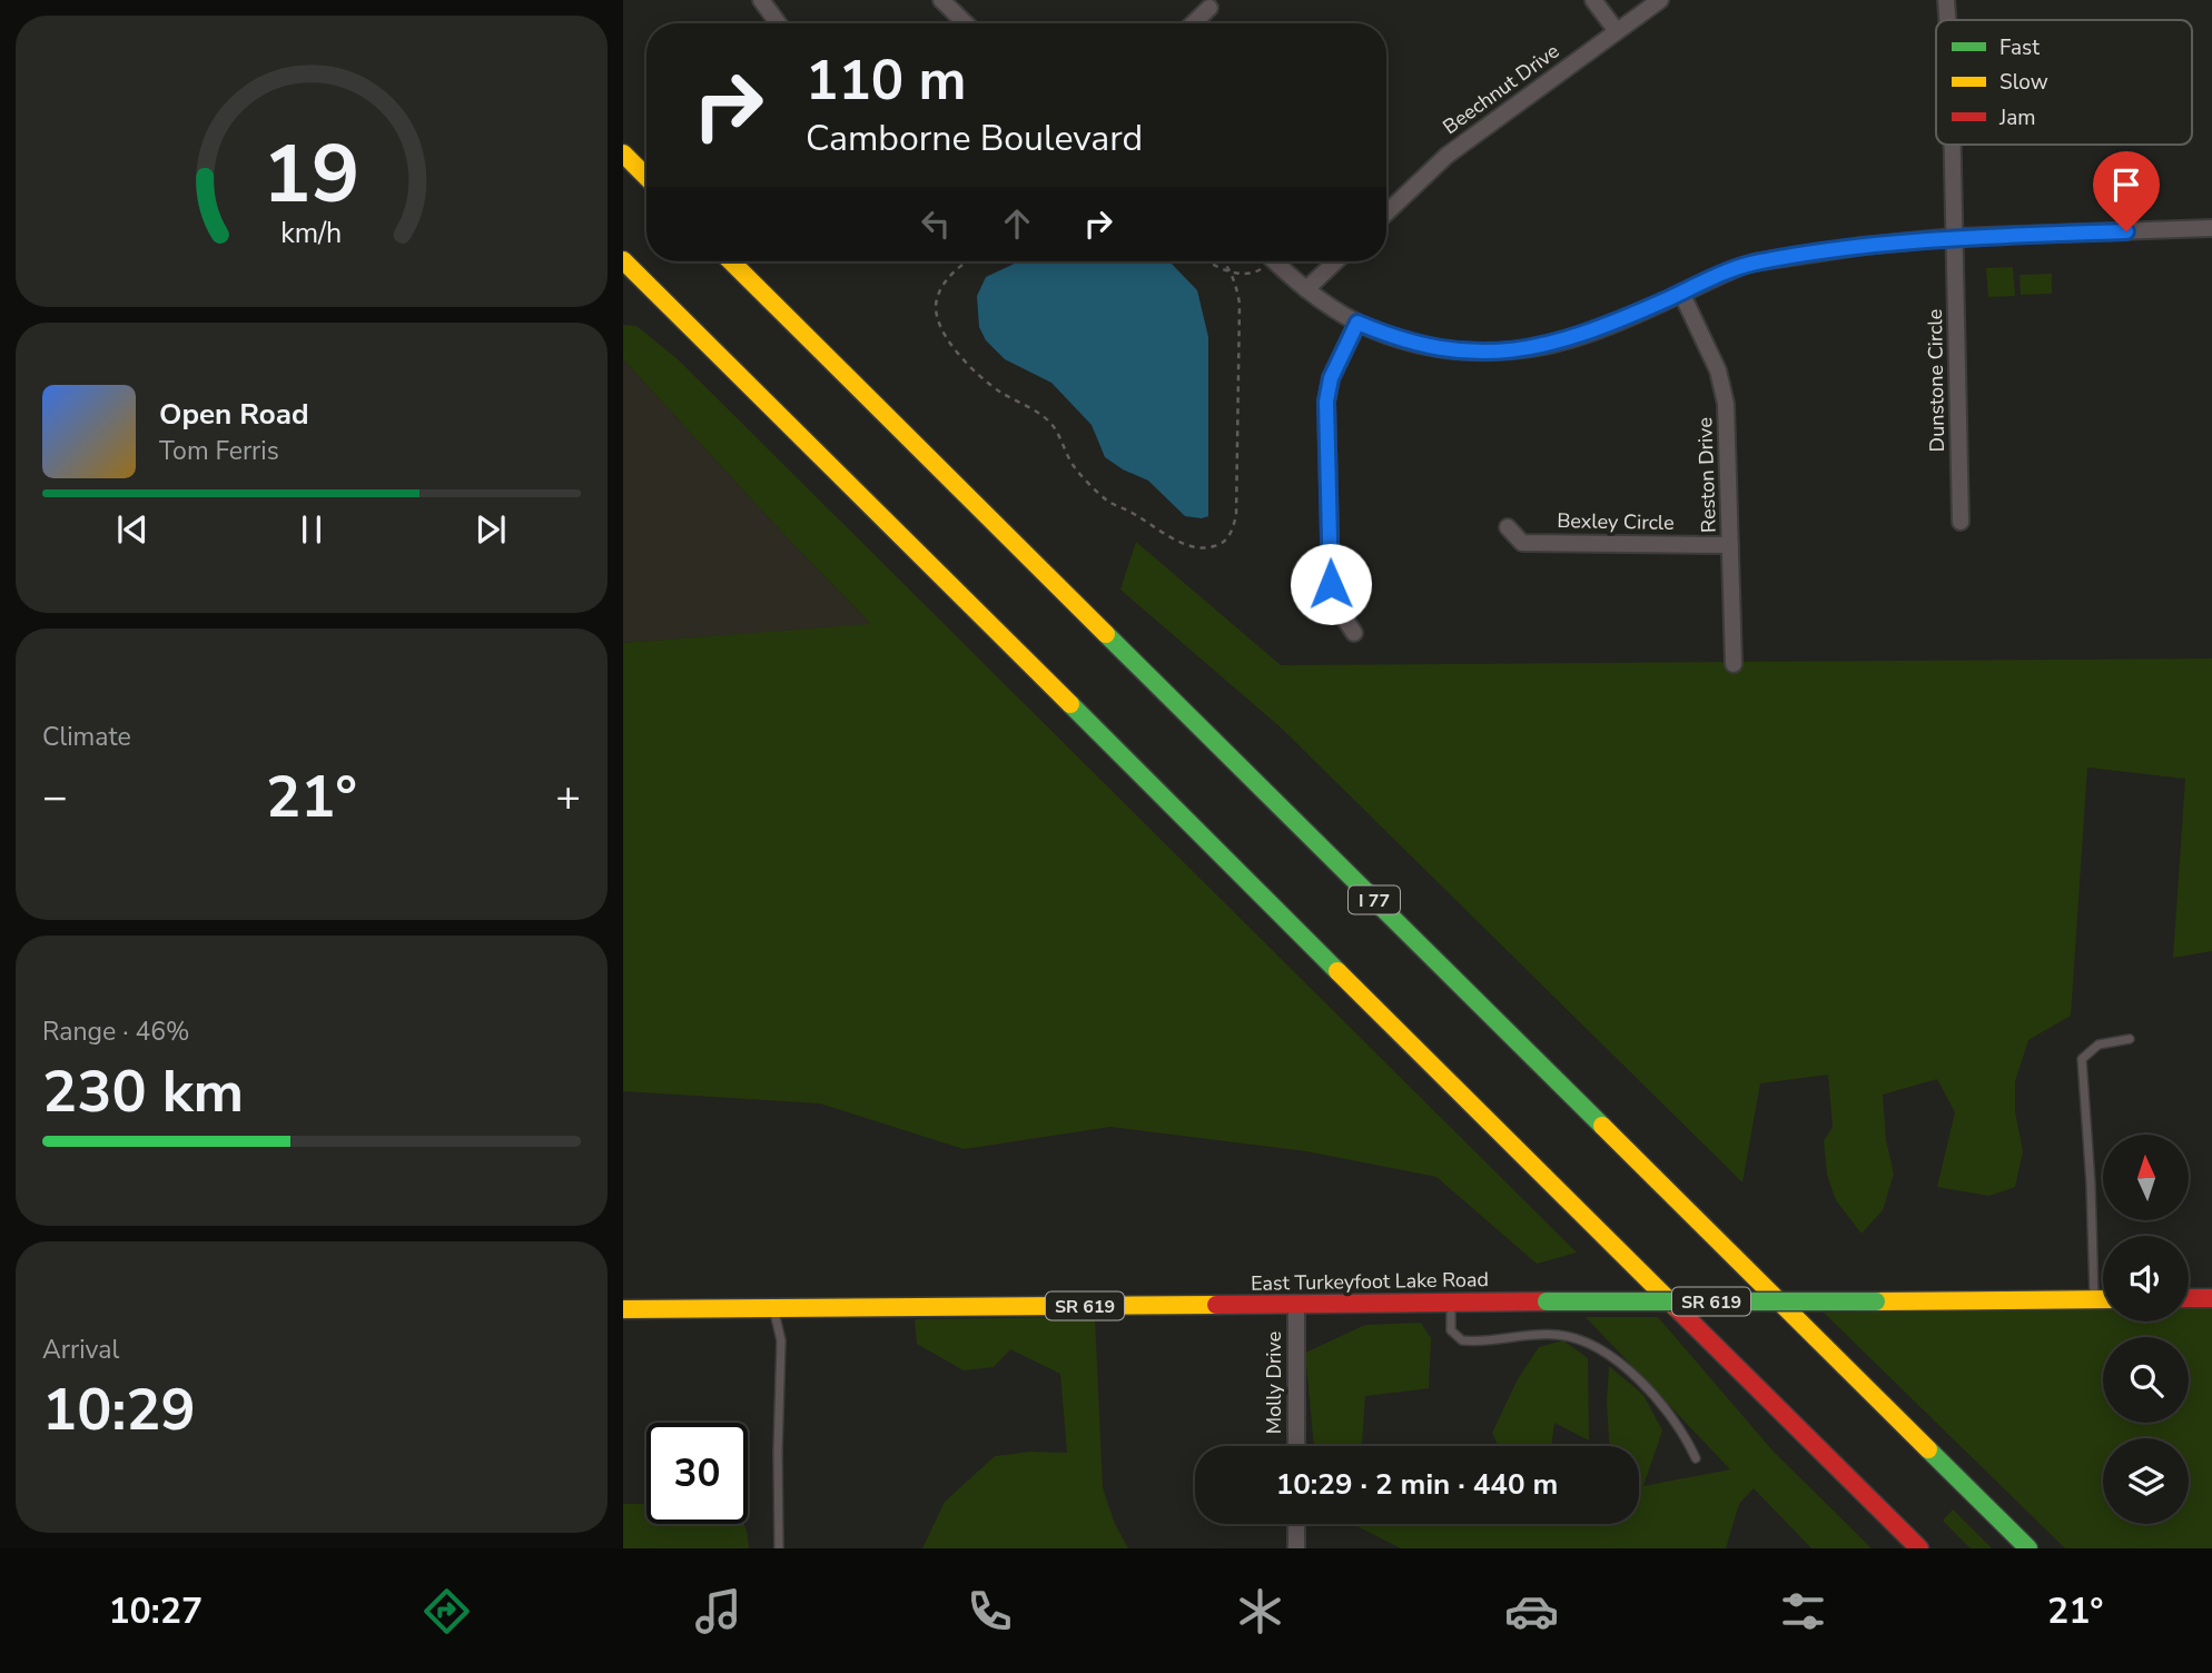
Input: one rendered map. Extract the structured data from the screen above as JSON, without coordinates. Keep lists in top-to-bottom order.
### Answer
{
  "streets": {
    "main road": ["I 77", "East Turkeyfoot Lake Road", "SR 619"],
    "street": [
      "Beechnut Drive",
      "Dunstone Circle",
      "Reston Drive",
      "Bexley Circle",
      "Molly Drive"
    ]
  },
  "crossings": [
    ["Reston Drive", "Bexley Circle"],
    ["East Turkeyfoot Lake Road", "Molly Drive"]
  ],
  "legend": ["Fast", "Slow", "Jam"],
  "north": "top",
  "page": {
    "turn": ["110 m", "Camborne Boulevard"],
    "song": ["Open Road", "Tom Ferris"],
    "tile": [
      "Climate",
      ["Range · 46%", "230 km"],
      ["Arrival", "10:29"]
    ],
    "heat": ["−", "21°", "+"],
    "limit": "30",
    "trip": "10:29 · 2 min · 440 m",
    "tabs": ["10:27", "21°"],
    "gauge": ["19", "km/h"]
  }
}
